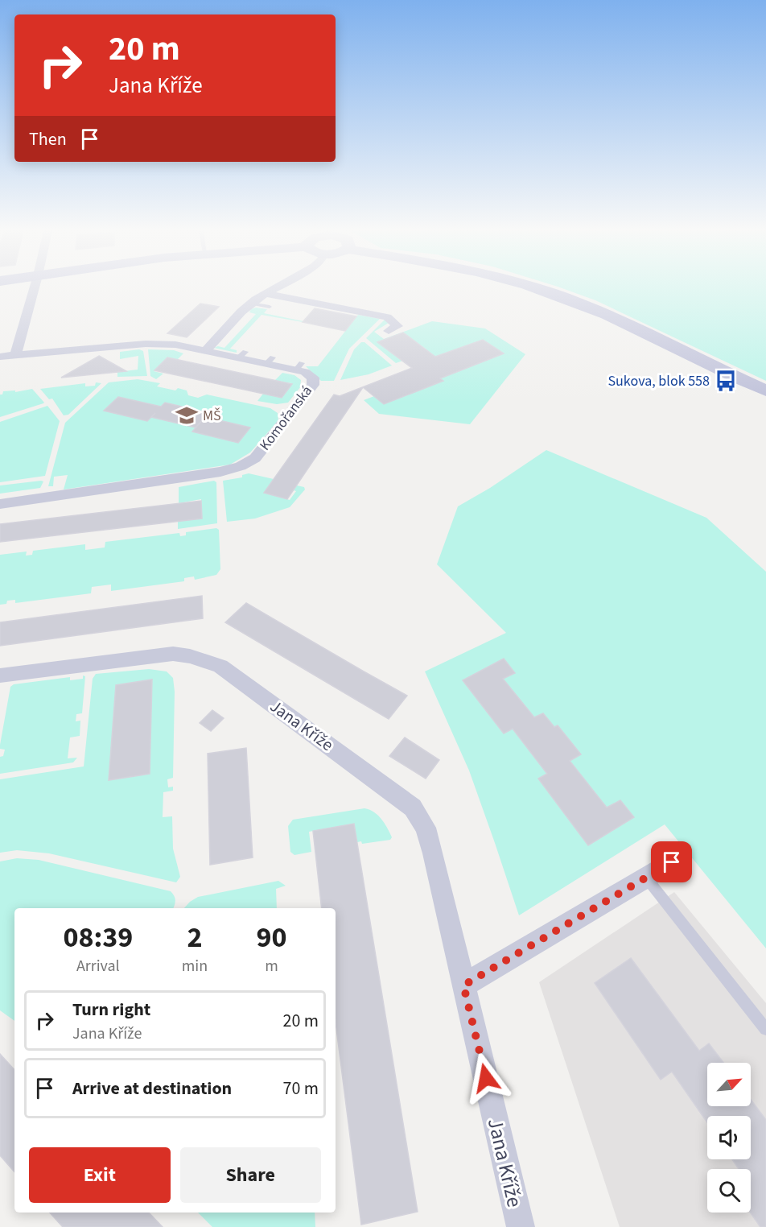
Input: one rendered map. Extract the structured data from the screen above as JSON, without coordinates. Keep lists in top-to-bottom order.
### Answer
{
  "streets": {
    "street": ["Komořanská", "Jana Kříže"]
  },
  "places": {
    "bus stop": ["Sukova, blok 558"],
    "school or university": ["MŠ"]
  },
  "north": "top right",
  "page": {
    "turn": ["20 m", "Jana Kříže"],
    "then": "Then",
    "eta": [
      "08:39",
      "Arrival",
      "2",
      "min",
      "90",
      "m"
    ],
    "list": [
      {
        "name": "Turn right",
        "note": "Jana Kříže",
        "value": "20 m"
      },
      {
        "name": "Arrive at destination",
        "value": "70 m"
      }
    ],
    "buttons": ["Exit", "Share"]
  }
}
